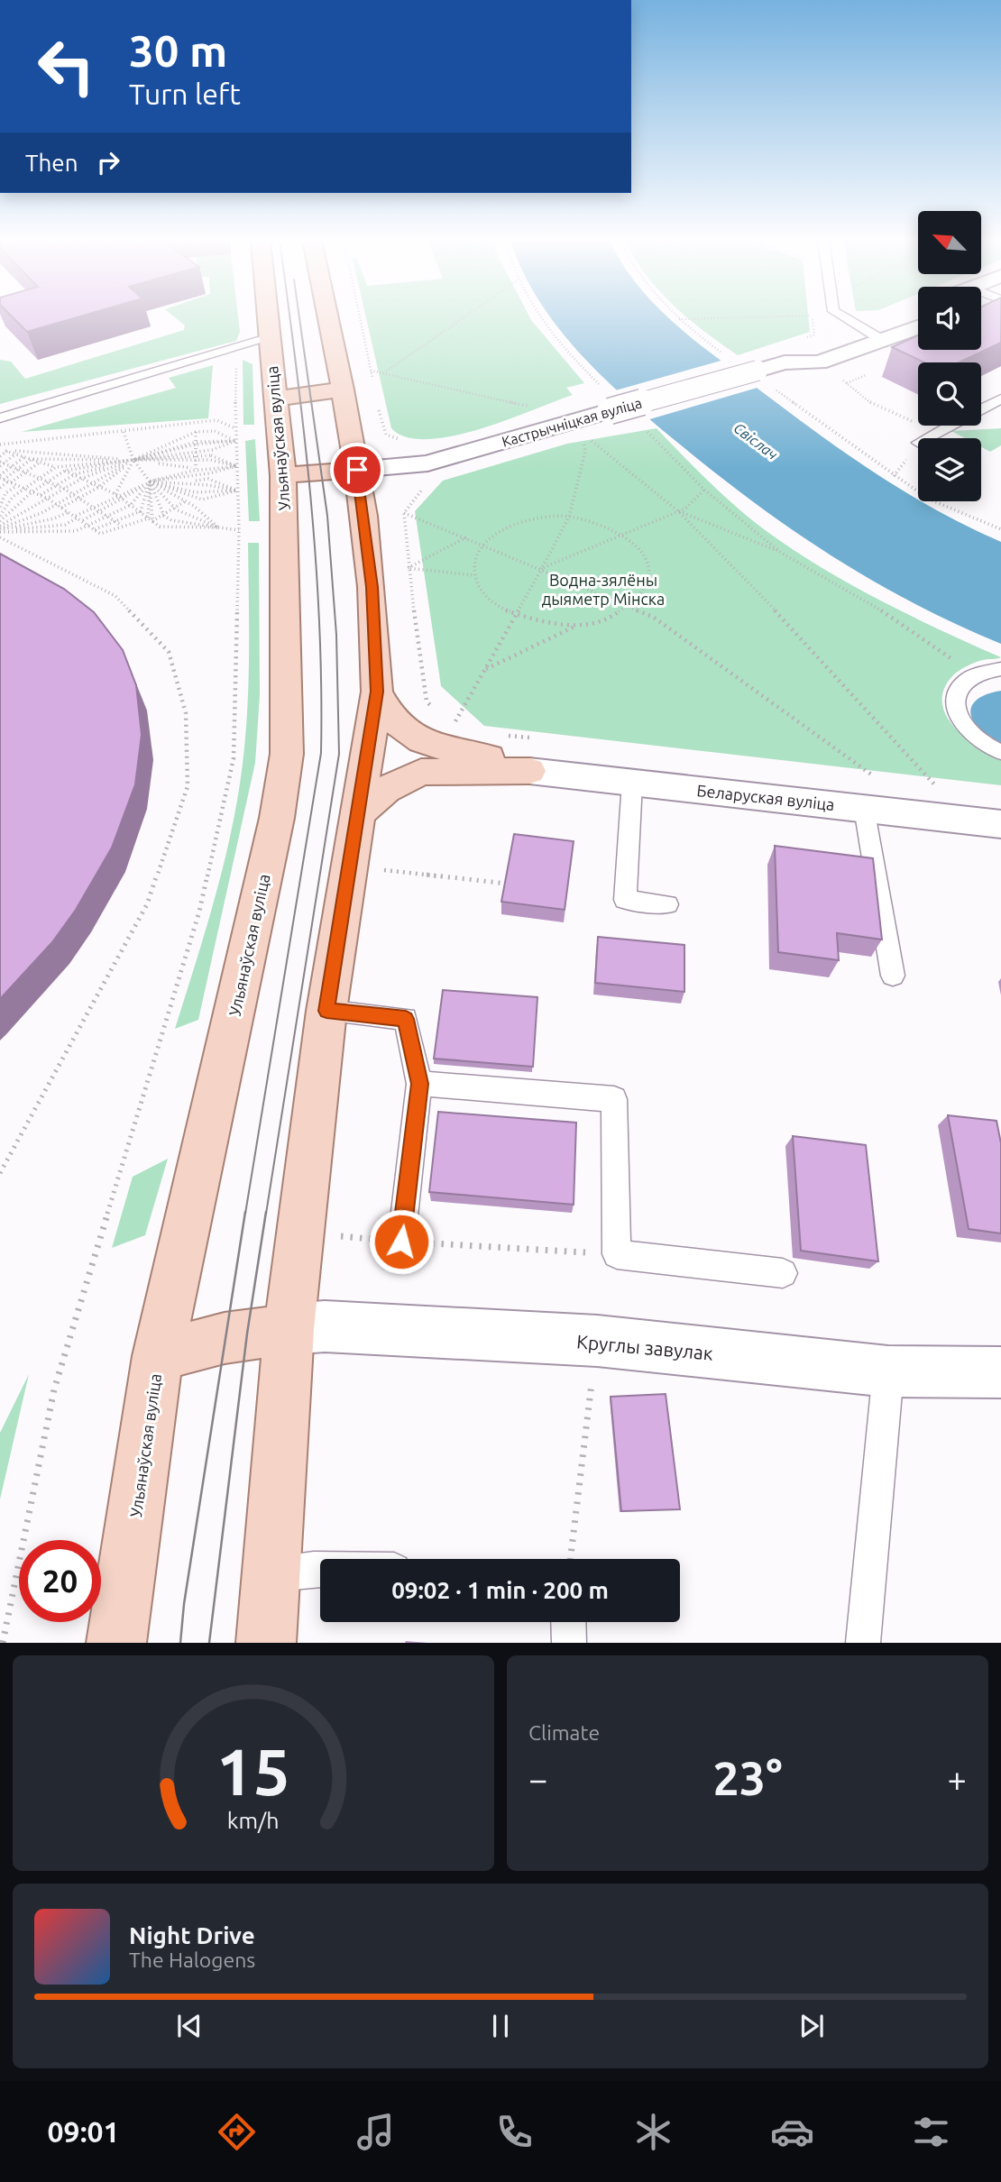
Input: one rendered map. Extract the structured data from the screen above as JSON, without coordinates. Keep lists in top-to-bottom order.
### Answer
{
  "streets": {
    "main road": ["Ульянаўская вуліца"],
    "street": ["Кастрычніцкая вуліца", "Беларуская вуліца", "Круглы завулак"]
  },
  "water": ["Свіслач"],
  "parks": ["Водна-зялёны дыяметр Мінска"],
  "north": "top left",
  "page": {
    "turn": ["30 m", "Turn left"],
    "then": "Then",
    "limit": "20",
    "trip": "09:02 · 1 min · 200 m",
    "tile": "Climate",
    "heat": ["−", "23°", "+"],
    "song": ["Night Drive", "The Halogens"],
    "tabs": "09:01",
    "gauge": ["15", "km/h"]
  }
}
